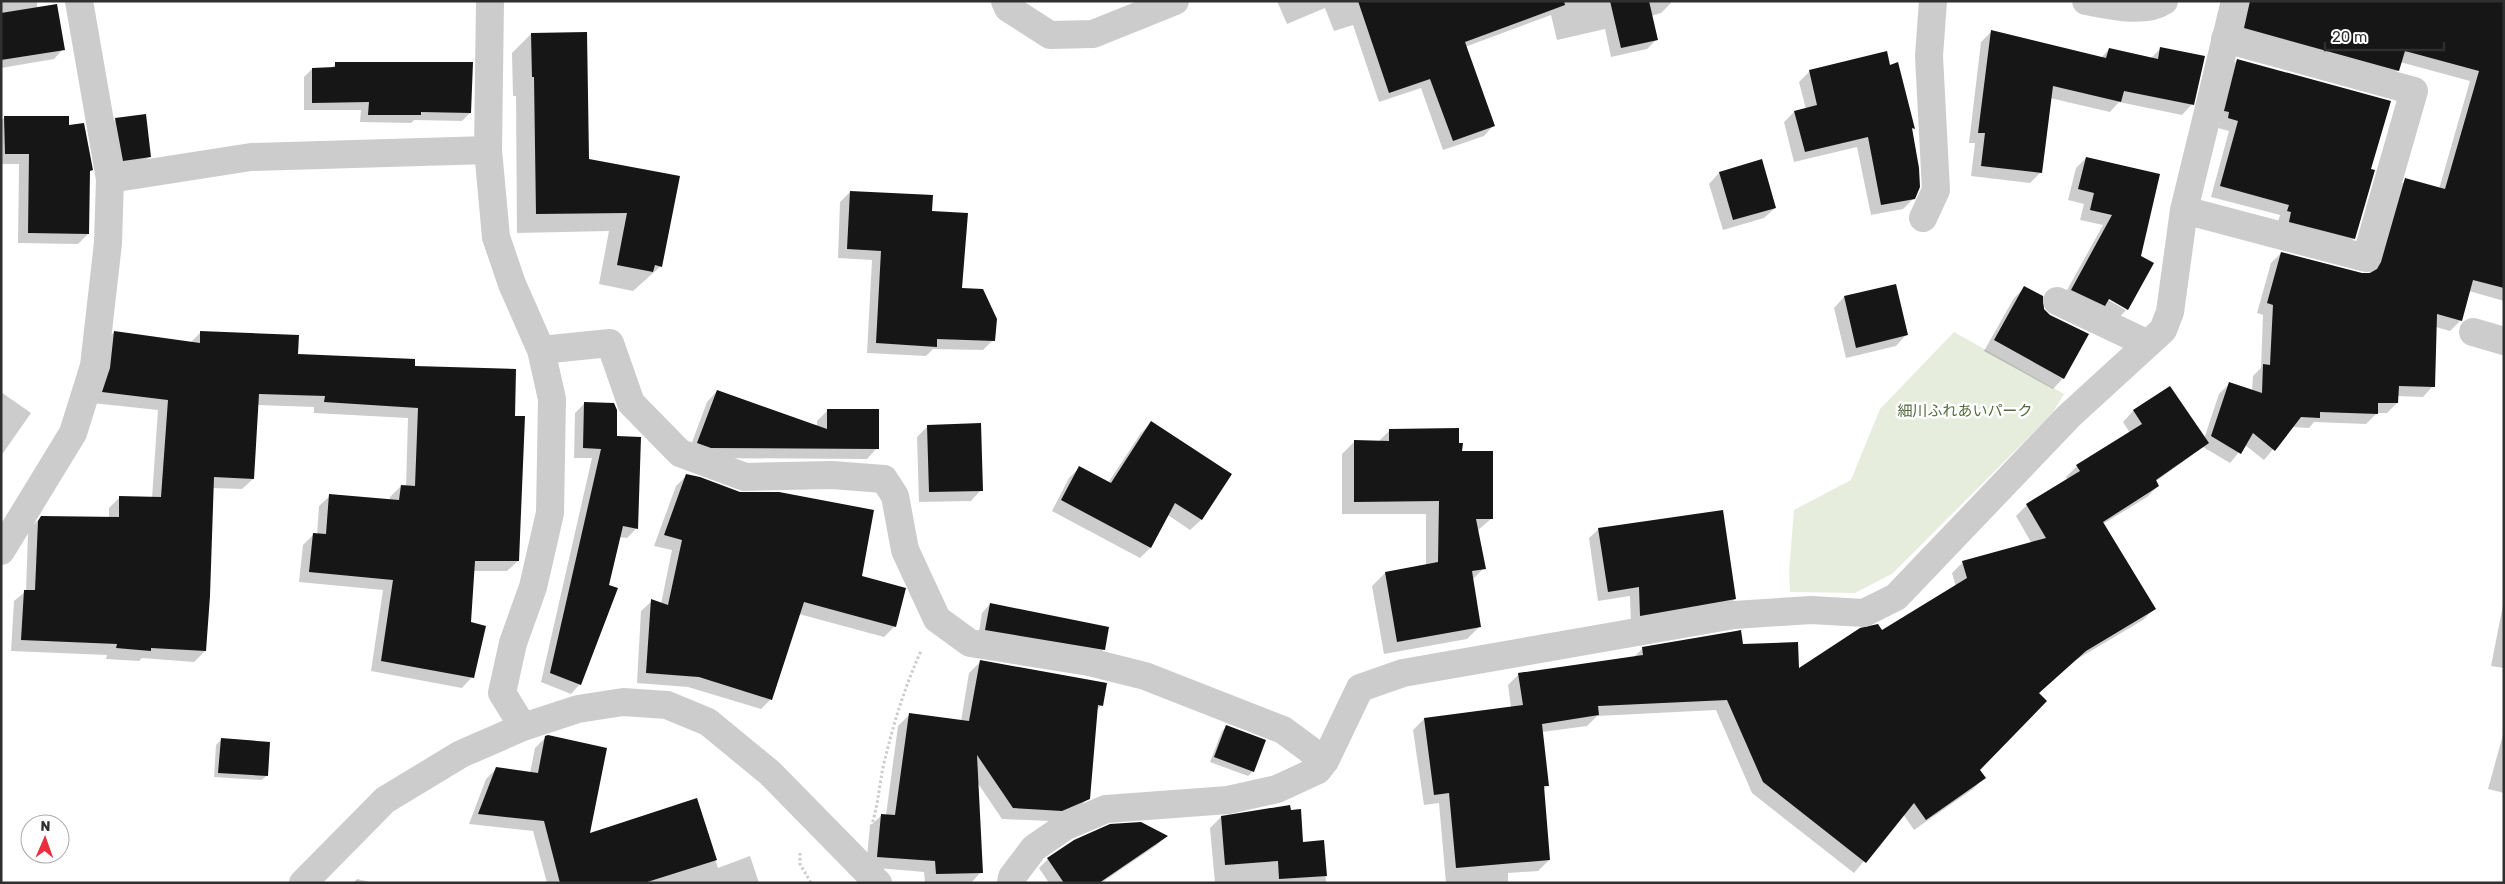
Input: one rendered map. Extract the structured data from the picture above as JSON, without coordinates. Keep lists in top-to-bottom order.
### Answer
{
  "parks": ["細川ふれあいパーク"],
  "scale_bar": "20 m",
  "north": "top"
}
